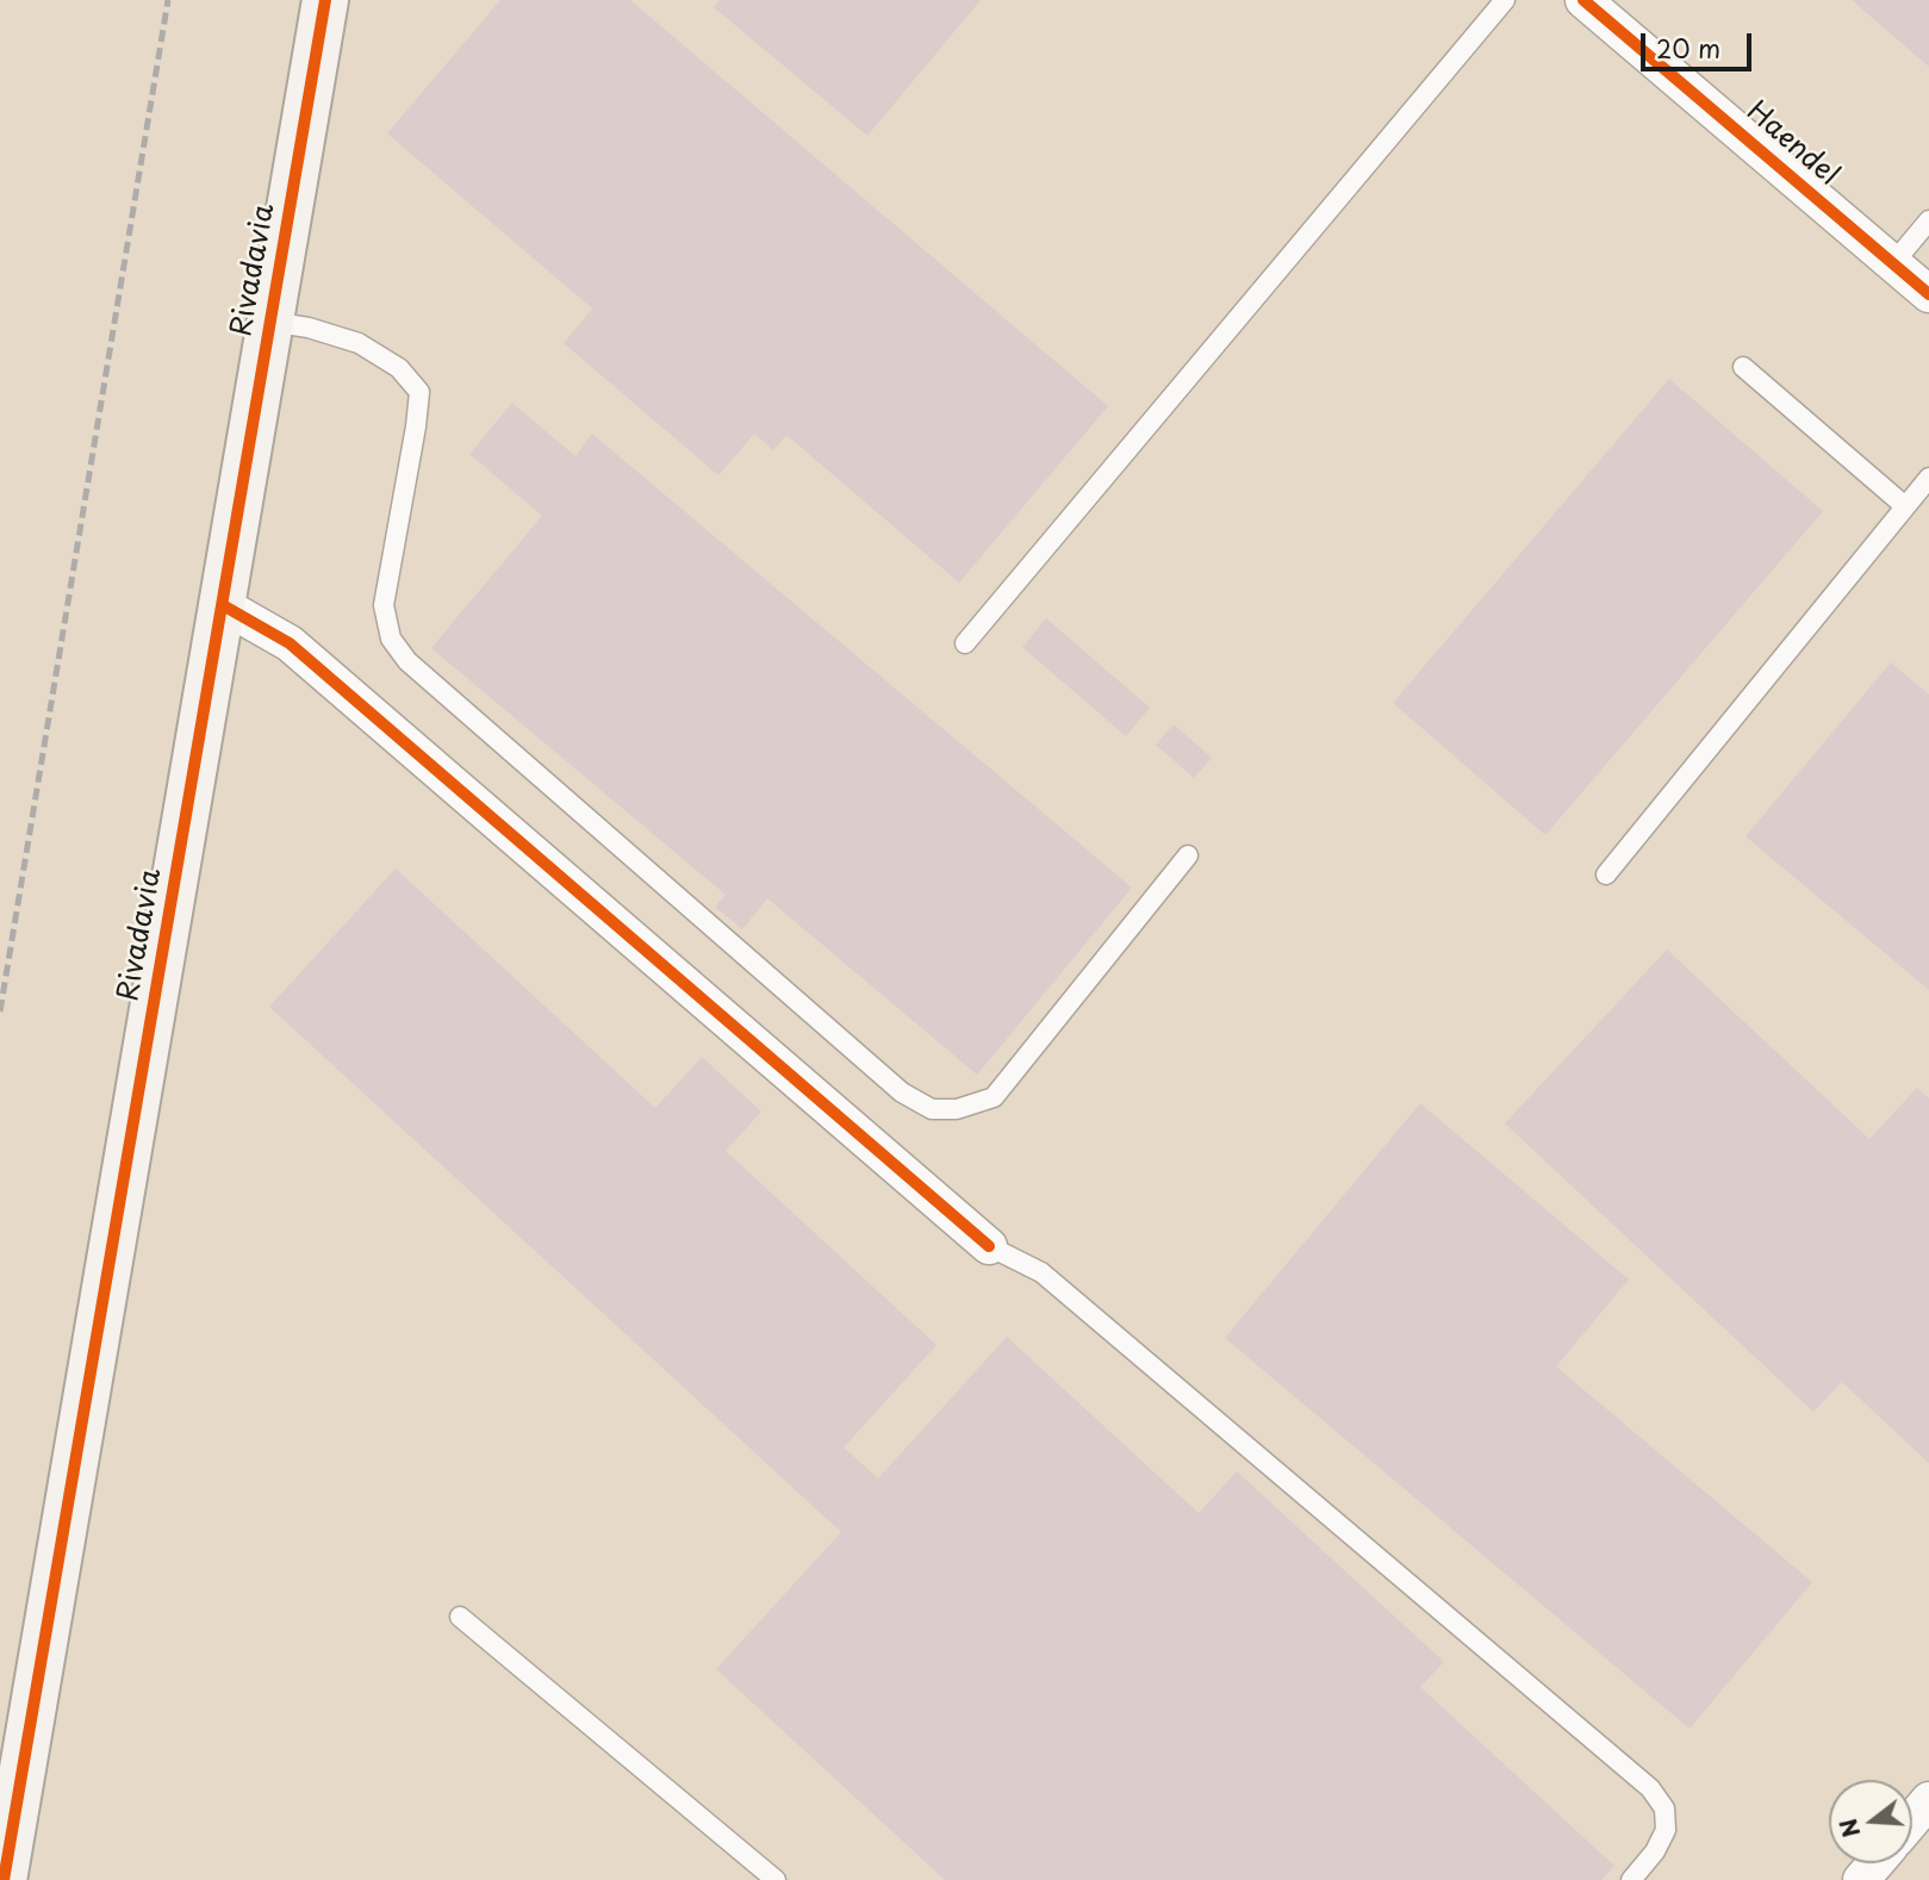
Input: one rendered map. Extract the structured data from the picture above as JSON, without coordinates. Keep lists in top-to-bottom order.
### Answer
{
  "streets": {
    "street": ["Haendel", "Rivadavia"]
  },
  "scale_bar": "20 m",
  "north": "left"
}
